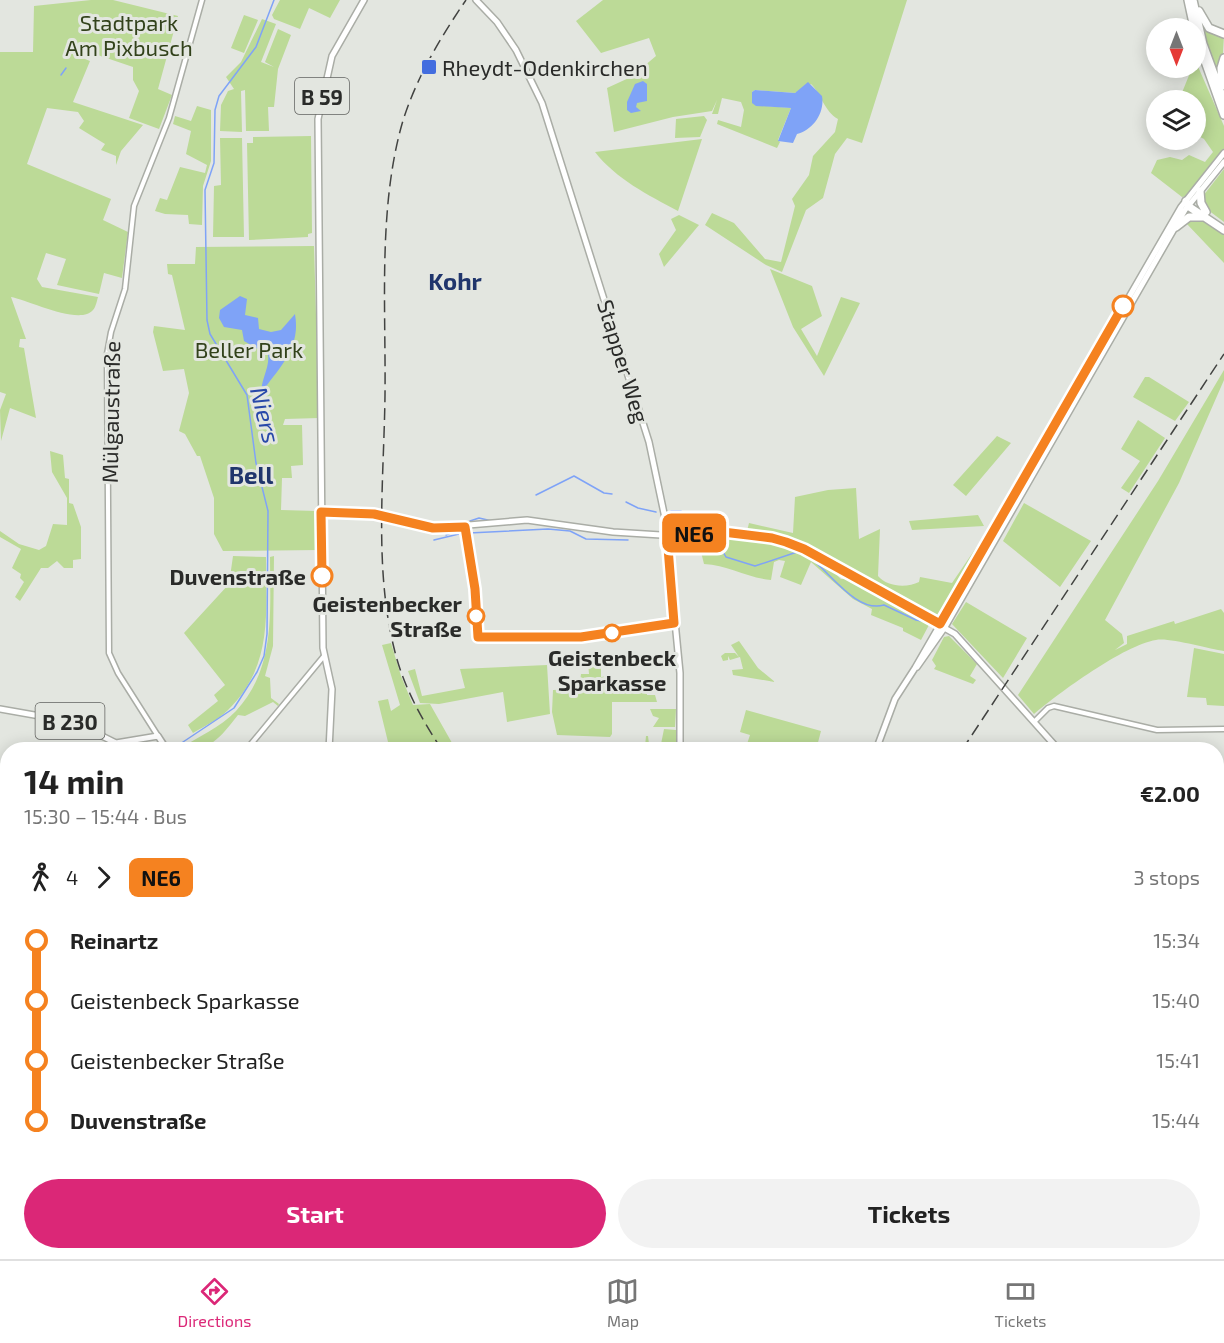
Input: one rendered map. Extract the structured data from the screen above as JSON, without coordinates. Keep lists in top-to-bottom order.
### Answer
{
  "streets": {
    "main road": [
      "B 59",
      "Stapper Weg",
      "Mülgaustraße",
      "B 230"
    ]
  },
  "crossings": [
    ["Mülgaustraße", "B 230"]
  ],
  "districts": ["Kohr", "Bell"],
  "water": ["Niers"],
  "parks": ["Stadtpark Am Pixbusch", "Beller Park"],
  "places": {
    "transit": ["Rheydt-Odenkirchen"],
    "other": ["Duvenstraße", "Geistenbecker Straße", "Geistenbeck Sparkasse"]
  },
  "lines": ["bus line NE6"],
  "north": "bottom",
  "page": {
    "on_map": "NE6",
    "heading": ["14 min", "15:30 – 15:44 · Bus", "€2.00"],
    "legs": ["4", "NE6", "3 stops"],
    "list": [
      {
        "name": "Reinartz",
        "value": "15:34"
      },
      {
        "name": "Geistenbeck Sparkasse",
        "value": "15:40"
      },
      {
        "name": "Geistenbecker Straße",
        "value": "15:41"
      },
      {
        "name": "Duvenstraße",
        "value": "15:44"
      }
    ],
    "buttons": ["Start", "Tickets"],
    "tabs": ["Directions", "Map", "Tickets"]
  }
}
